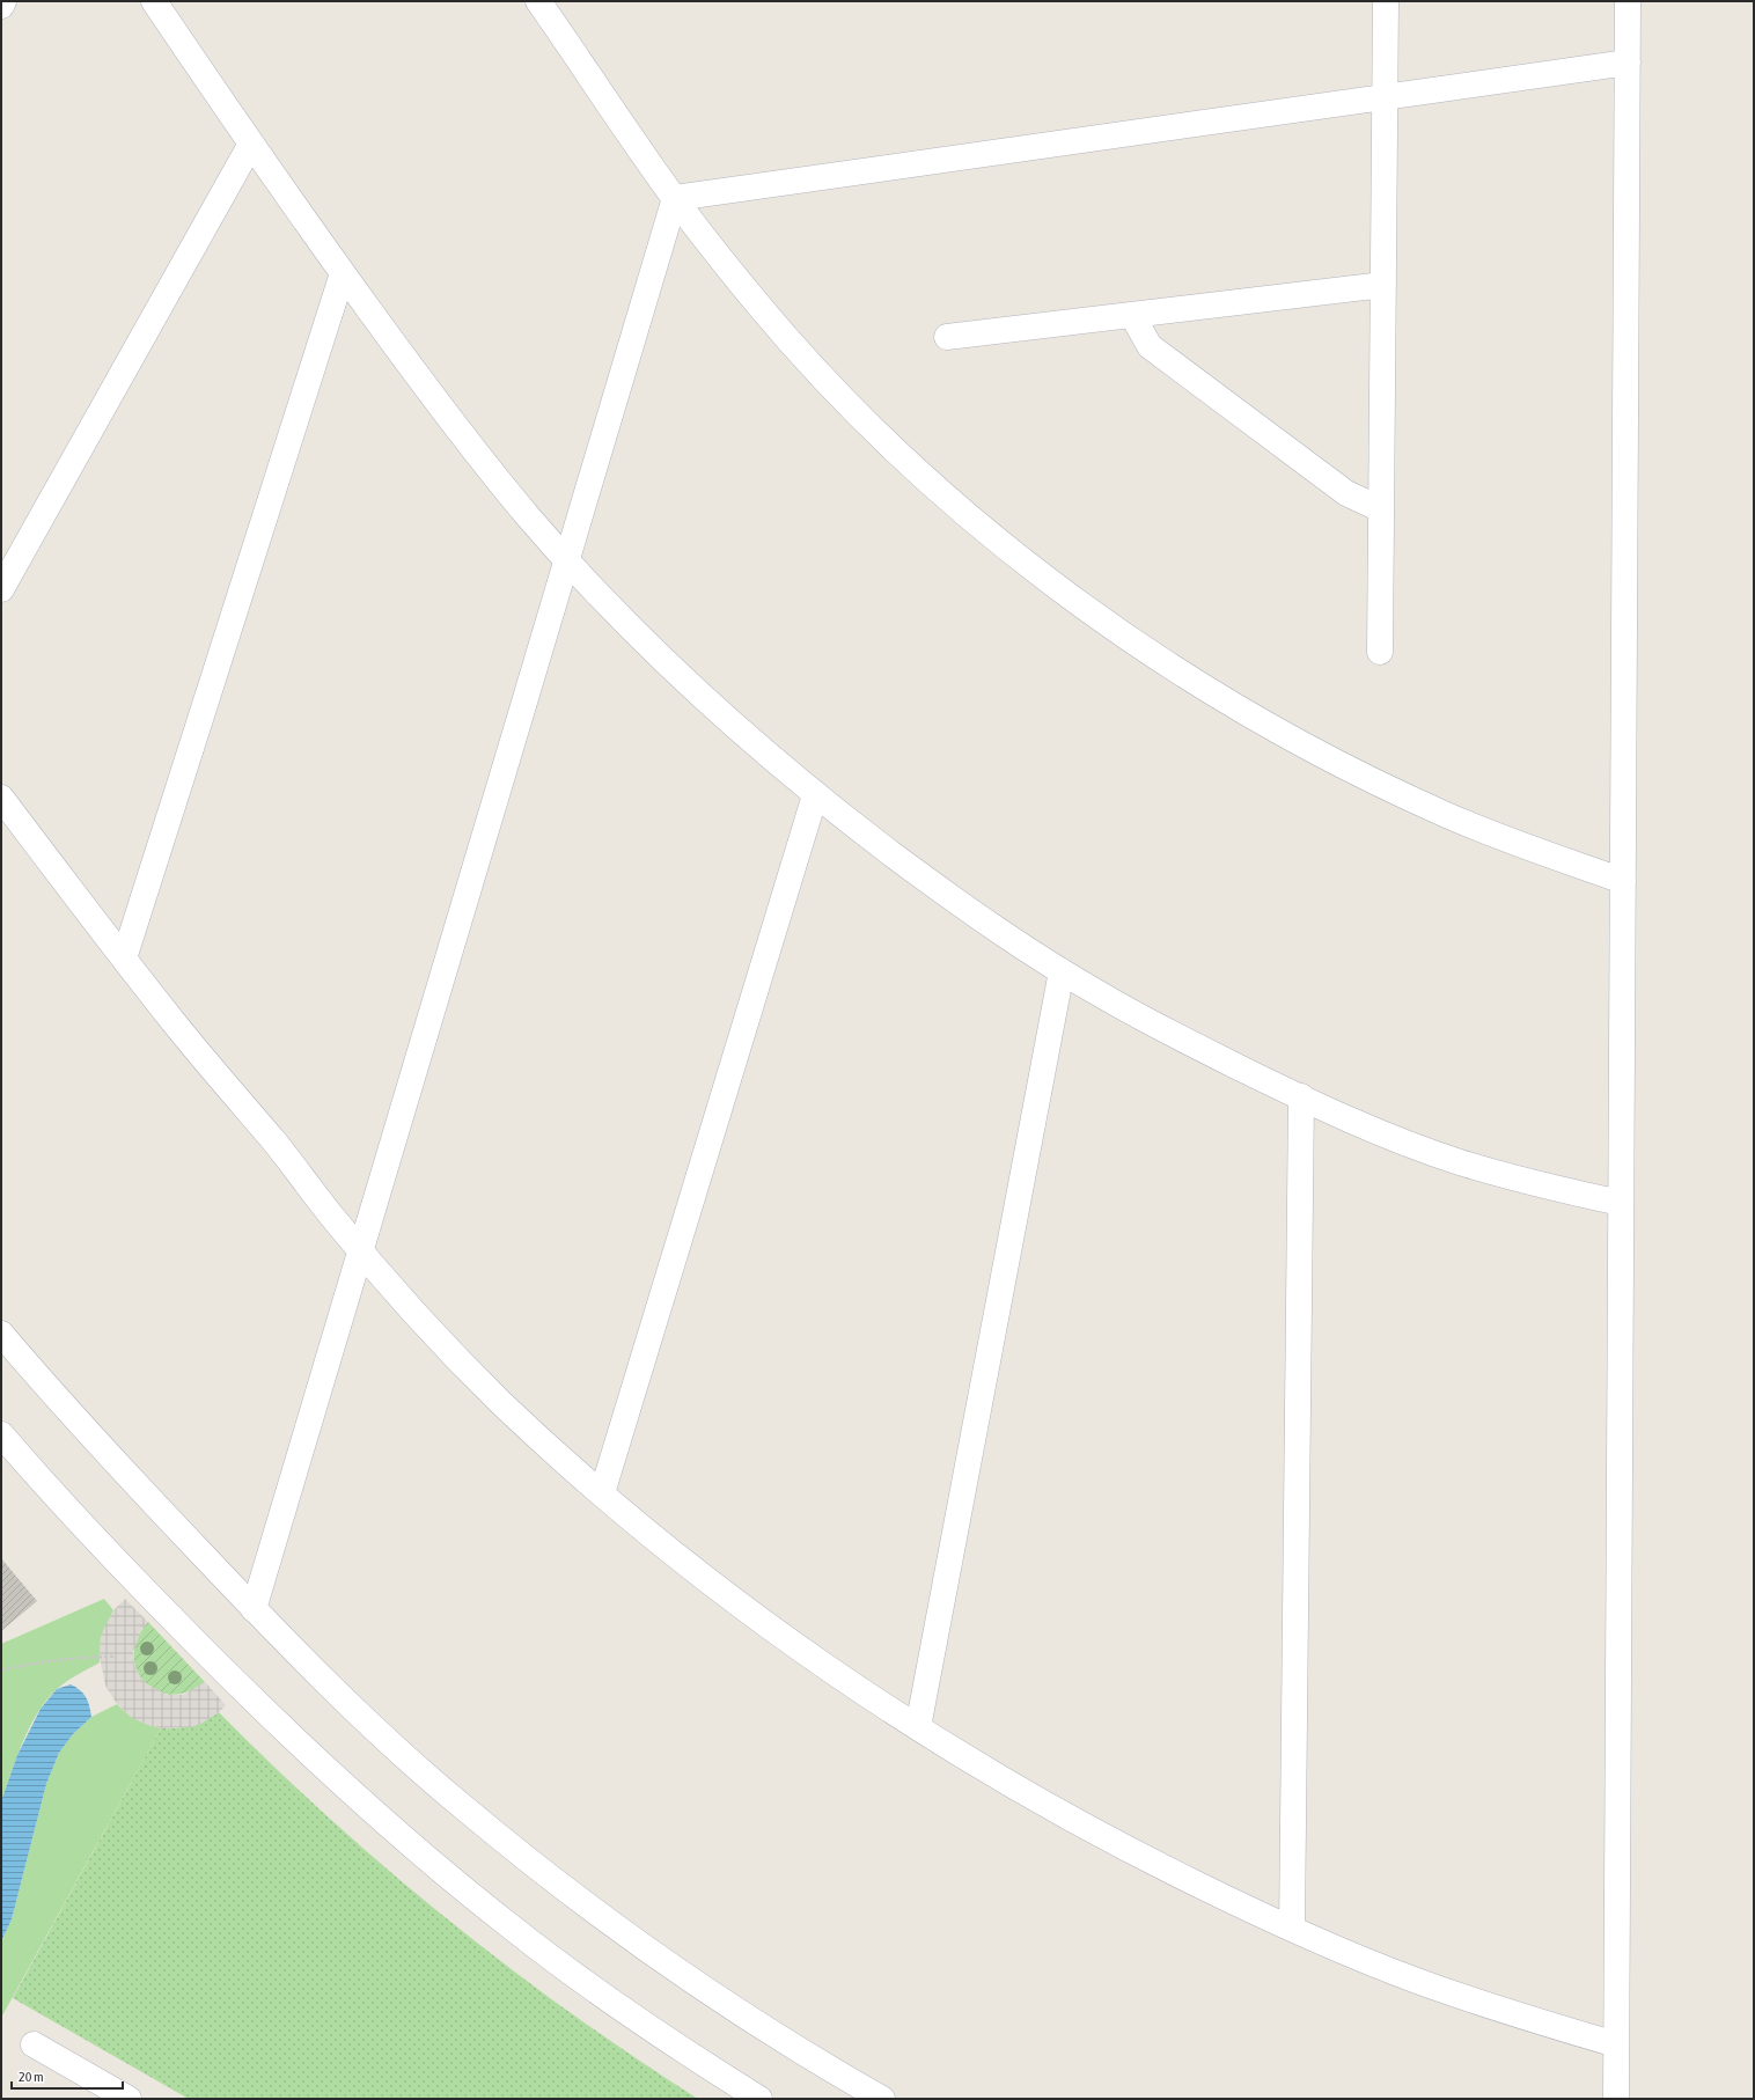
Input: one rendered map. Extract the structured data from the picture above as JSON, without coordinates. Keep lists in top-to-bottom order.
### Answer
{
  "scale_bar": "20 m"
}
